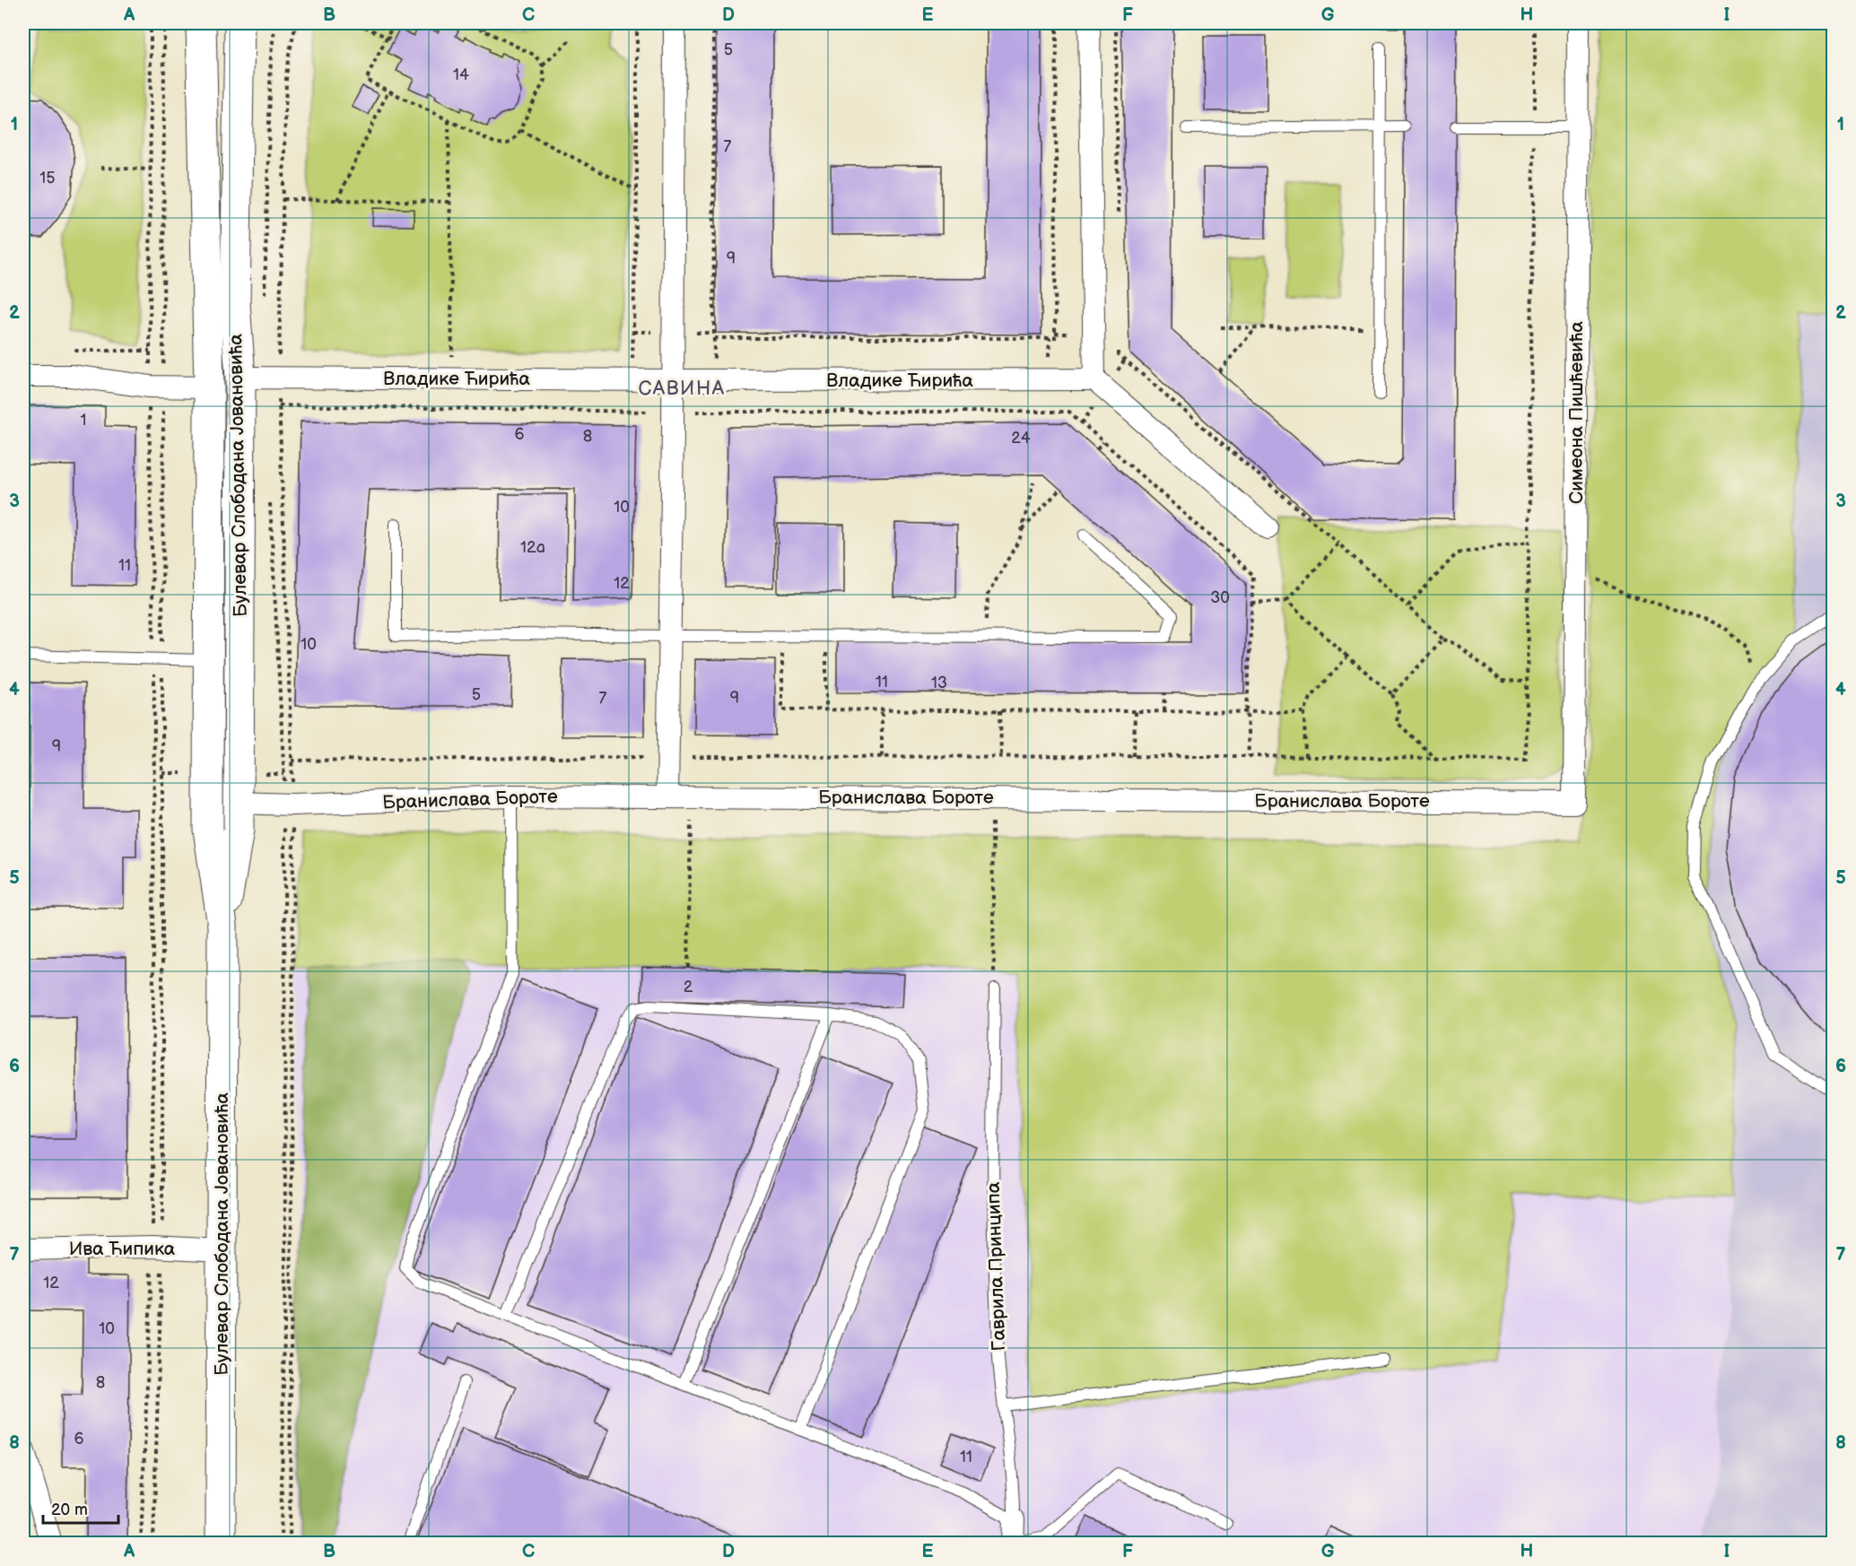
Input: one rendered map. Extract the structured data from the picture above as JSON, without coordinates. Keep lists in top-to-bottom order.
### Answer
{
  "streets": {
    "street": [
      "Владике Ћирића",
      "Симеона Пишћевића",
      "Булевар Слободана Јовановића",
      "Бранислава Бороте",
      "Ива Ћипика",
      "Гаврила Принципа"
    ]
  },
  "crossings": [
    ["Владике Ћирића", "Булевар Слободана Јовановића"],
    ["Симеона Пишћевића", "Бранислава Бороте"],
    ["Булевар Слободана Јовановића", "Бранислава Бороте"],
    ["Булевар Слободана Јовановића", "Ива Ћипика"]
  ],
  "districts": ["САВИНА"],
  "house_numbers": [
    "5",
    "14",
    "7",
    "15",
    "9",
    "1",
    "6",
    "8",
    "24",
    "10",
    "12a",
    "11",
    "12",
    "30",
    "10",
    "11",
    "13",
    "5",
    "7",
    "9",
    "9",
    "2",
    "12",
    "10",
    "8",
    "6",
    "11"
  ],
  "scale_bar": "20 m",
  "grid": {
    "columns": [
      "A",
      "B",
      "C",
      "D",
      "E",
      "F",
      "G",
      "H",
      "I"
    ],
    "rows": [
      "1",
      "2",
      "3",
      "4",
      "5",
      "6",
      "7",
      "8"
    ]
  }
}
